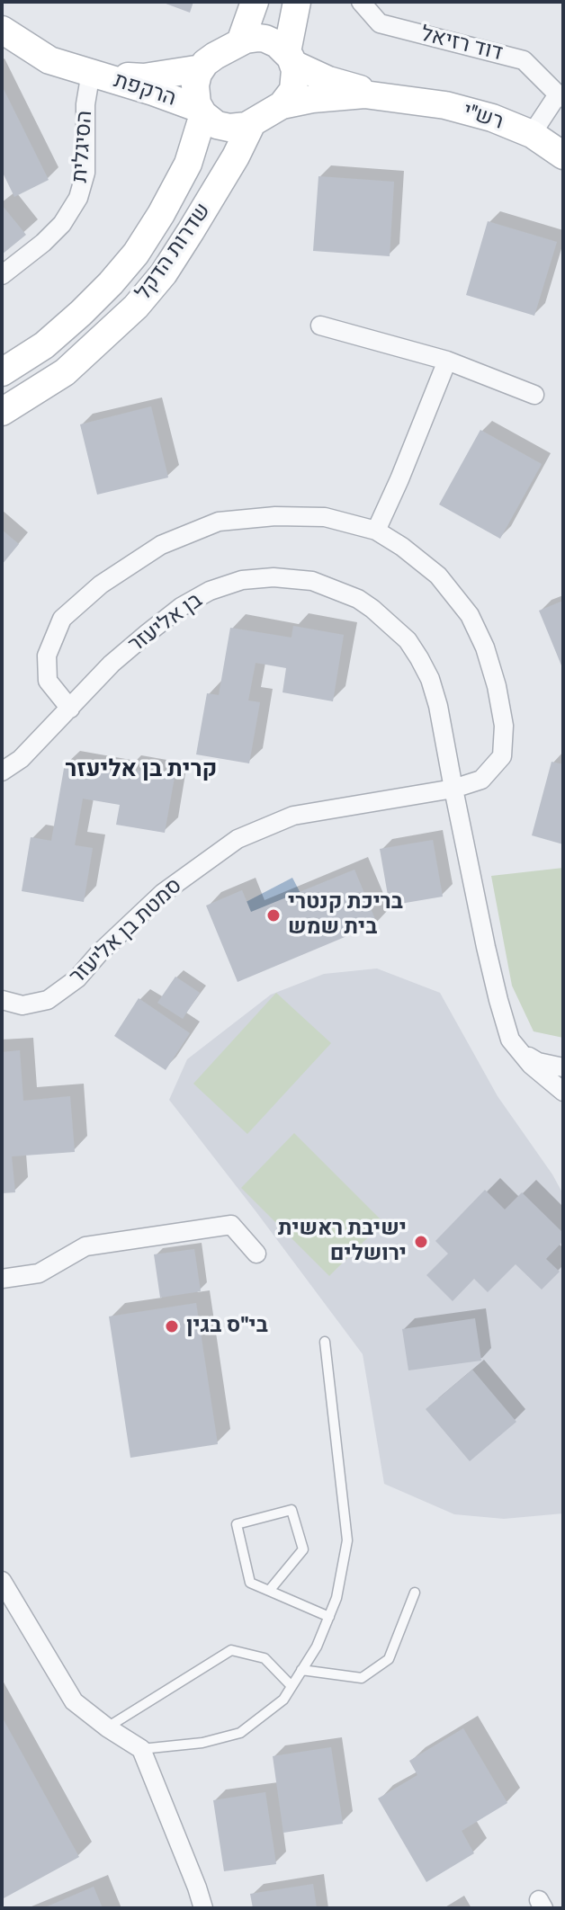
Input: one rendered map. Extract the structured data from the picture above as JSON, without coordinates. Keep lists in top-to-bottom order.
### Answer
{
  "streets": {
    "main road": ["הרקפת", "רש\"י", "שדרות הדקל"],
    "street": [
      "דוד רזיאל",
      "הסיגלית",
      "בן אליעזר",
      "סמטת בן אליעזר"
    ]
  },
  "crossings": [
    ["דוד רזיאל", "רש\"י"],
    ["הרקפת", "רש\"י"],
    ["הרקפת", "הסיגלית"],
    ["הרקפת", "שדרות הדקל"],
    ["רש\"י", "שדרות הדקל"],
    ["בן אליעזר", "סמטת בן אליעזר"]
  ],
  "districts": ["קרית בן אליעזר"],
  "places": ["בריכת קנטרי בית שמש", "ישיבת ראשית ירושלים", "בי\"ס בגין"]
}
